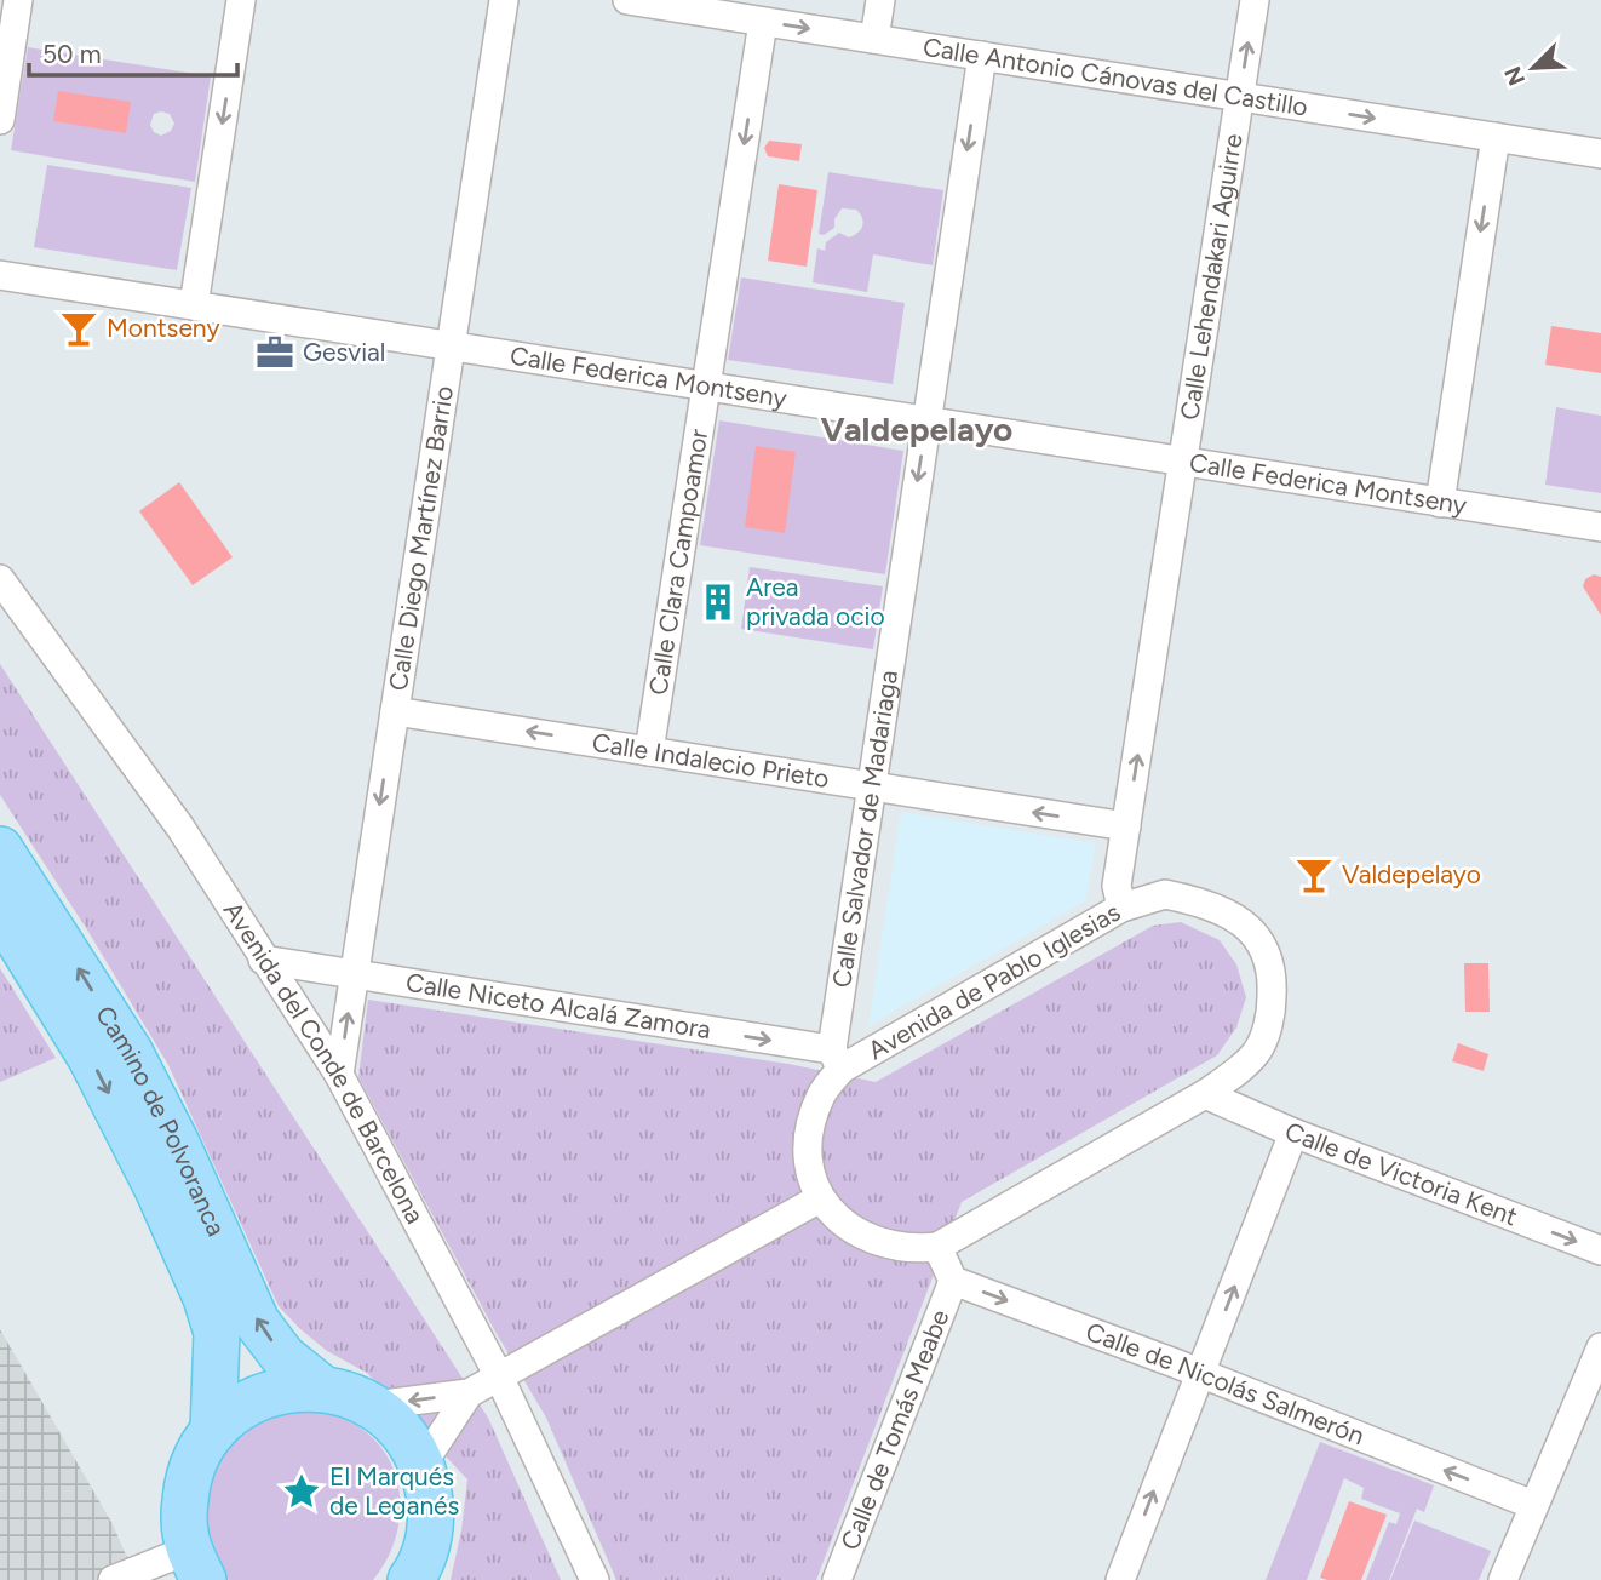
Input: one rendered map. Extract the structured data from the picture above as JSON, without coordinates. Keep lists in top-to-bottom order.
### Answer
{
  "streets": {
    "main road": ["Camino de Polvoranca"],
    "street": [
      "Calle Antonio Cánovas del Castillo",
      "Calle Lehendakari Aguirre",
      "Calle Federica Montseny",
      "Calle Diego Martínez Barrio",
      "Calle Clara Campoamor",
      "Calle Indalecio Prieto",
      "Calle Salvador de Madariaga",
      "Avenida de Pablo Iglesias",
      "Calle Niceto Alcalá Zamora",
      "Avenida del Conde de Barcelona",
      "Calle de Victoria Kent",
      "Calle de Nicolás Salmerón",
      "Calle de Tomás Meabe"
    ]
  },
  "crossings": [
    ["Calle Antonio Cánovas del Castillo", "Calle Lehendakari Aguirre"],
    ["Calle Antonio Cánovas del Castillo", "Calle Clara Campoamor"],
    ["Calle Antonio Cánovas del Castillo", "Calle Salvador de Madariaga"],
    ["Calle Lehendakari Aguirre", "Calle Federica Montseny"],
    ["Calle Lehendakari Aguirre", "Calle Indalecio Prieto"],
    ["Calle Lehendakari Aguirre", "Avenida de Pablo Iglesias"],
    ["Calle Federica Montseny", "Calle Diego Martínez Barrio"],
    ["Calle Federica Montseny", "Calle Clara Campoamor"],
    ["Calle Federica Montseny", "Calle Salvador de Madariaga"],
    ["Calle Diego Martínez Barrio", "Calle Indalecio Prieto"],
    ["Calle Diego Martínez Barrio", "Calle Niceto Alcalá Zamora"],
    ["Calle Diego Martínez Barrio", "Avenida del Conde de Barcelona"],
    ["Calle Clara Campoamor", "Calle Indalecio Prieto"],
    ["Calle Indalecio Prieto", "Calle Salvador de Madariaga"],
    ["Calle Salvador de Madariaga", "Avenida de Pablo Iglesias"],
    ["Calle Salvador de Madariaga", "Calle Niceto Alcalá Zamora"],
    ["Avenida de Pablo Iglesias", "Calle Niceto Alcalá Zamora"],
    ["Avenida de Pablo Iglesias", "Calle de Victoria Kent"],
    ["Calle Niceto Alcalá Zamora", "Avenida del Conde de Barcelona"],
    ["Calle de Nicolás Salmerón", "Calle de Tomás Meabe"]
  ],
  "one_way": [
    "Calle Antonio Cánovas del Castillo",
    "Calle Lehendakari Aguirre",
    "Calle Clara Campoamor",
    "Calle Indalecio Prieto",
    "Calle Salvador de Madariaga",
    "Calle Niceto Alcalá Zamora",
    "Calle de Victoria Kent"
  ],
  "districts": ["Valdepelayo"],
  "places": {
    "bar": ["Montseny", "Valdepelayo"],
    "office": ["Gesvial"],
    "building": ["Area privada ocio"],
    "place": ["El Marqués de Leganés"]
  },
  "scale_bar": "50 m",
  "north": "bottom left"
}
